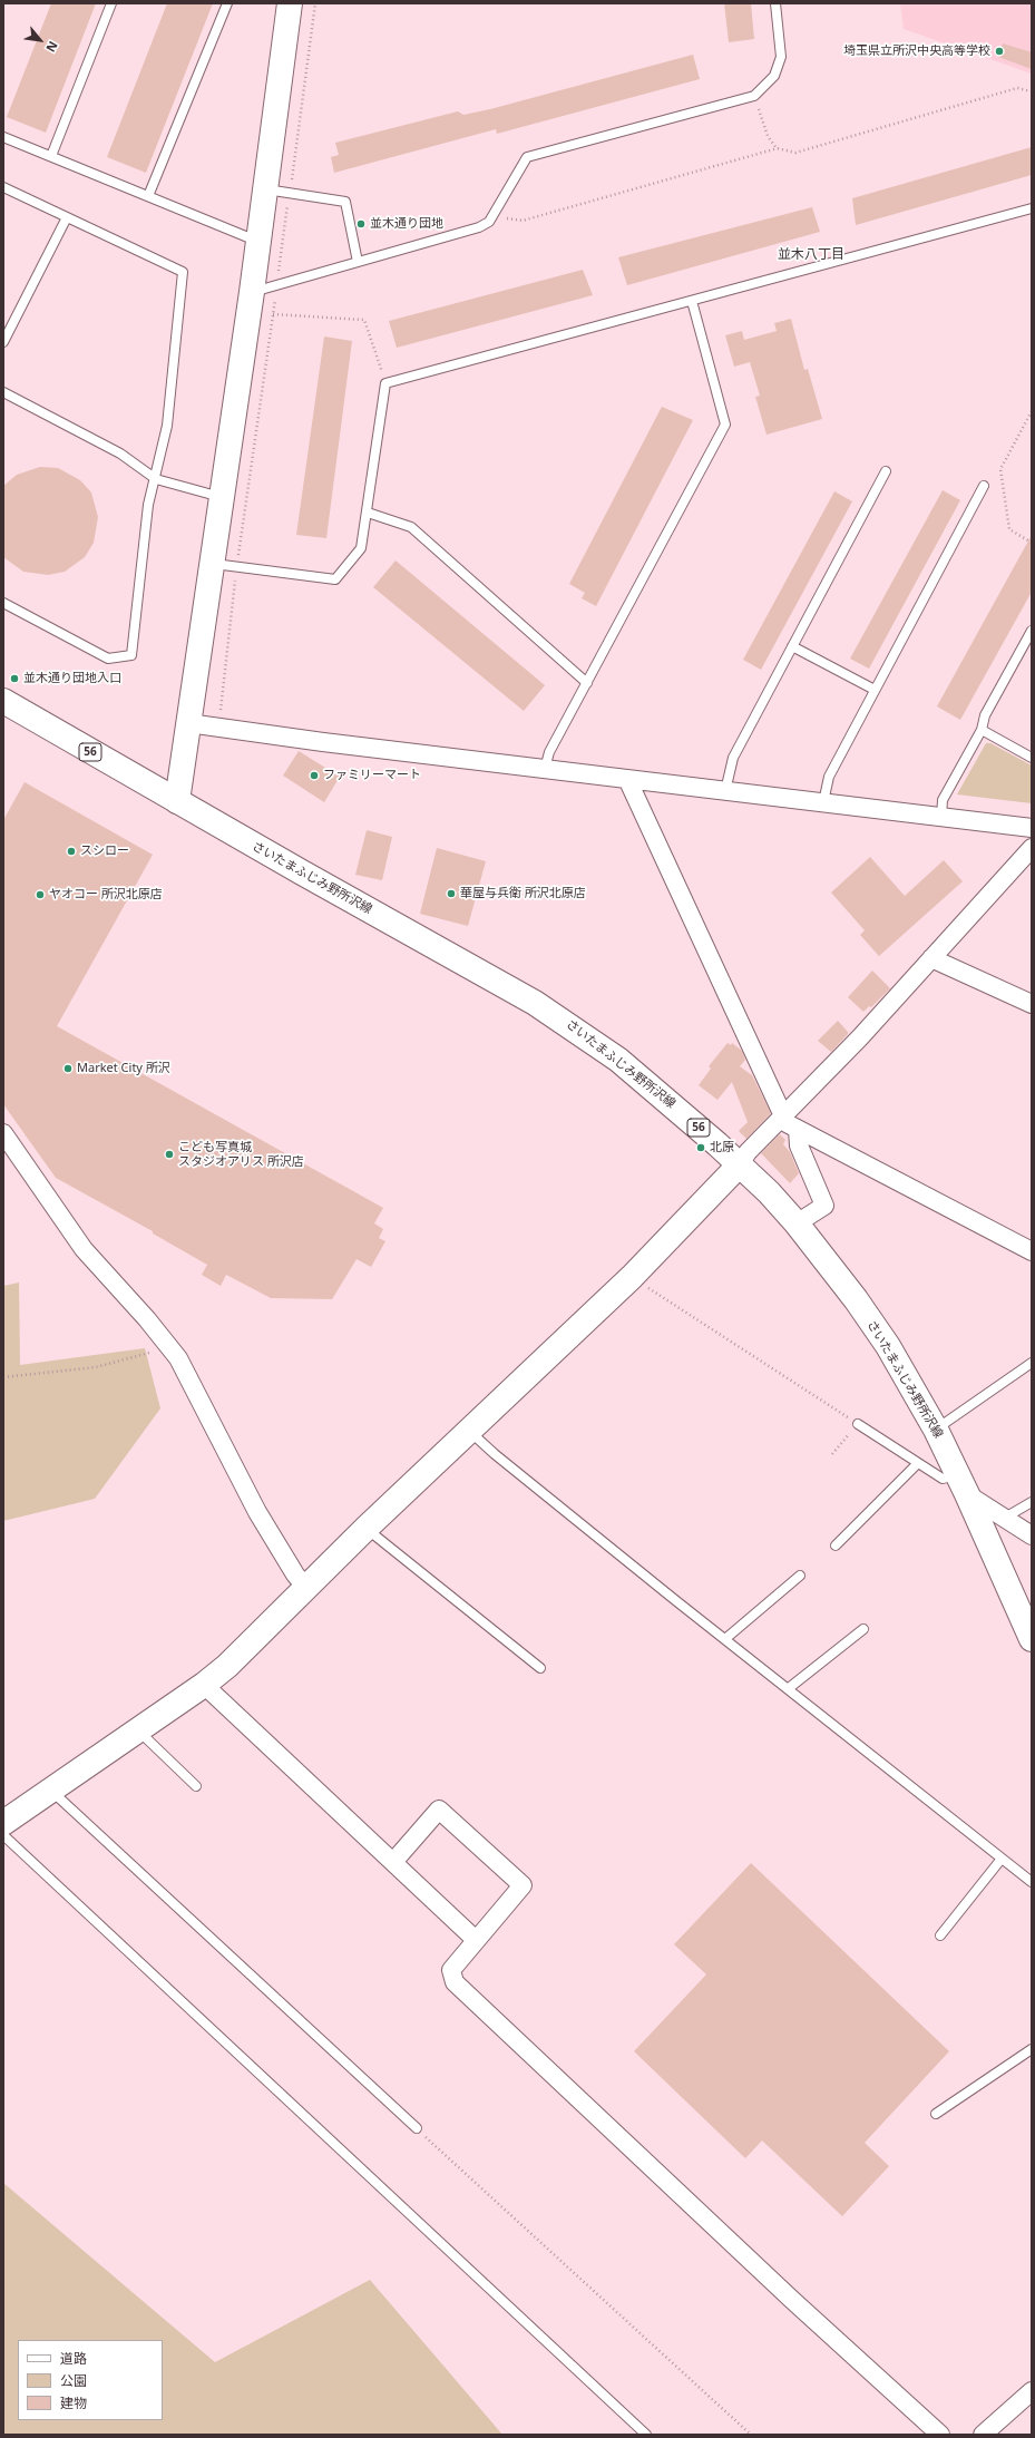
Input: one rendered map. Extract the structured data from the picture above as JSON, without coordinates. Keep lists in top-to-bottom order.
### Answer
{
  "streets": {
    "street": ["56", "さいたまふじみ野所沢線"]
  },
  "districts": ["並木八丁目"],
  "places": [
    "埼玉県立所沢中央高等学校",
    "並木通り団地",
    "並木通り団地入口",
    "ファミリーマート",
    "スシロー",
    "華屋与兵衛 所沢北原店",
    "ヤオコー 所沢北原店",
    "Market City 所沢",
    "北原",
    "こども写真城 スタジオアリス 所沢店"
  ],
  "legend": ["道路", "公園", "建物"],
  "north": "bottom right"
}
